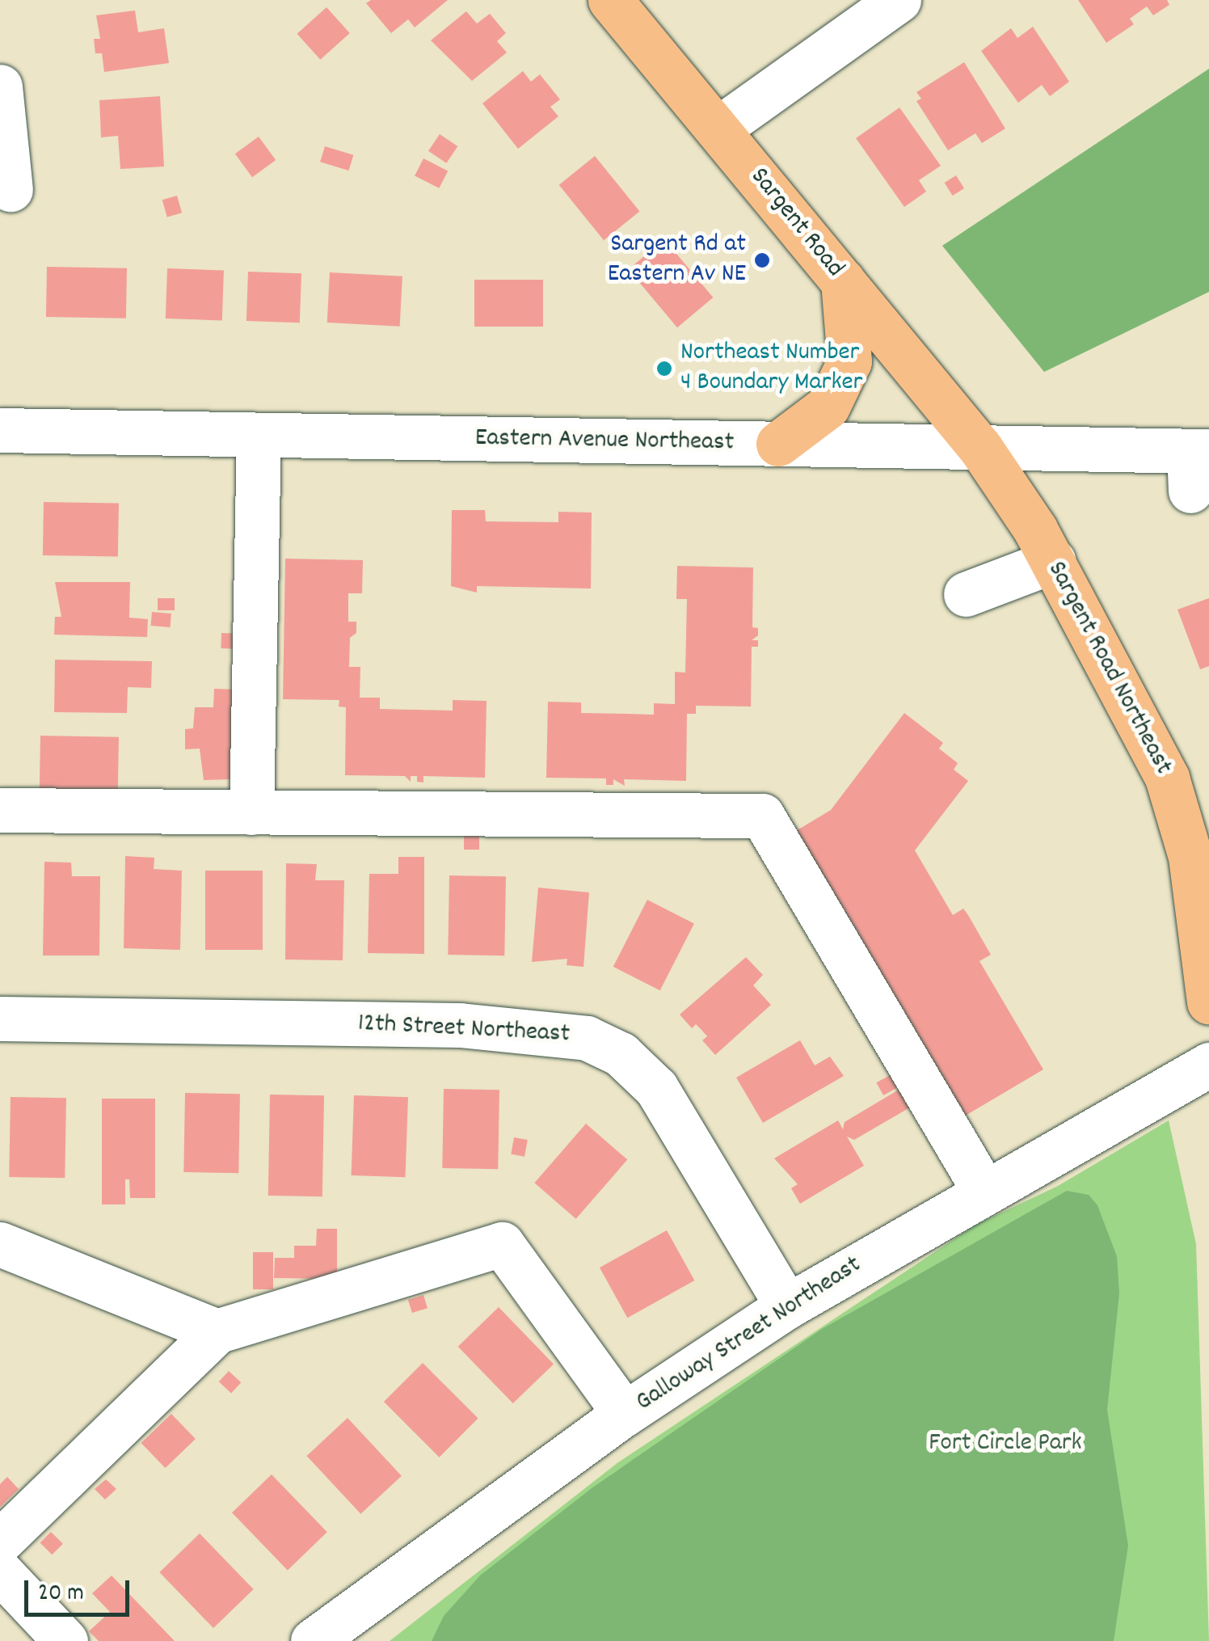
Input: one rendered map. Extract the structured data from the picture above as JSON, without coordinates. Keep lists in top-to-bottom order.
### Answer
{
  "streets": {
    "main road": ["Sargent Road", "Sargent Road Northeast"],
    "street": ["Eastern Avenue Northeast", "12th Street Northeast", "Galloway Street Northeast"]
  },
  "crossings": [
    ["Sargent Road", "Eastern Avenue Northeast"],
    ["Sargent Road", "Sargent Road Northeast"],
    ["Eastern Avenue Northeast", "Sargent Road Northeast"],
    ["12th Street Northeast", "Galloway Street Northeast"]
  ],
  "parks": ["Fort Circle Park"],
  "places": ["Sargent Rd at Eastern Av NE", "Northeast Number 4 Boundary Marker"],
  "scale_bar": "20 m"
}
